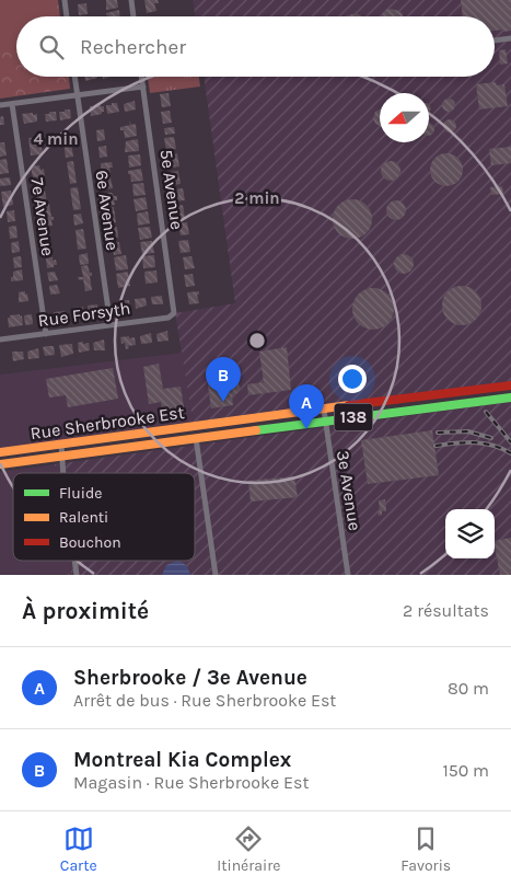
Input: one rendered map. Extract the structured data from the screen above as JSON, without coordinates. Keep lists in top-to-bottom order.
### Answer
{
  "streets": {
    "main road": ["138", "Rue Sherbrooke Est"],
    "street": [
      "5e Avenue",
      "6e Avenue",
      "7e Avenue",
      "Rue Forsyth",
      "3e Avenue"
    ]
  },
  "crossings": [
    ["5e Avenue", "Rue Forsyth"],
    ["6e Avenue", "Rue Forsyth"],
    ["7e Avenue", "Rue Forsyth"],
    ["Rue Sherbrooke Est", "3e Avenue"]
  ],
  "legend": ["Fluide", "Ralenti", "Bouchon"],
  "north": "left",
  "page": {
    "search": "Rechercher",
    "pins": ["B", "A"],
    "heading": ["À proximité", "2 résultats"],
    "list": [
      {
        "mark": "A",
        "name": "Sherbrooke / 3e Avenue",
        "note": "Arrêt de bus · Rue Sherbrooke Est",
        "value": "80 m"
      },
      {
        "mark": "B",
        "name": "Montreal Kia Complex",
        "note": "Magasin · Rue Sherbrooke Est",
        "value": "150 m"
      }
    ],
    "nav": ["Carte", "Itinéraire", "Favoris"]
  },
  "rings": ["4 min", "2 min"]
}
